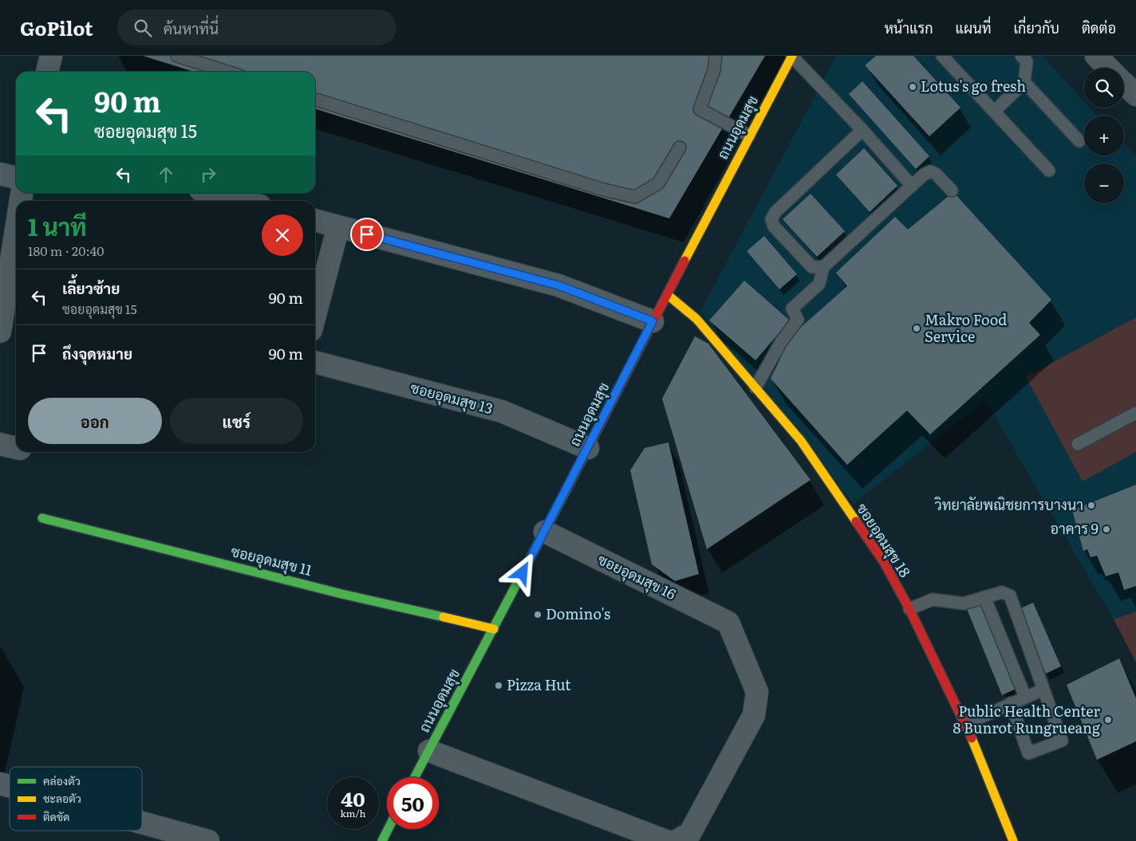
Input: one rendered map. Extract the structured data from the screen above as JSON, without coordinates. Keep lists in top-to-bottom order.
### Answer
{
  "streets": {
    "street": [
      "ถนนอุดมสุข",
      "ซอยอุดมสุข 13",
      "ซอยอุดมสุข 18",
      "ซอยอุดมสุข 11",
      "ซอยอุดมสุข 16"
    ]
  },
  "crossings": [
    ["ถนนอุดมสุข", "ซอยอุดมสุข 13"],
    ["ถนนอุดมสุข", "ซอยอุดมสุข 18"],
    ["ถนนอุดมสุข", "ซอยอุดมสุข 11"],
    ["ถนนอุดมสุข", "ซอยอุดมสุข 16"]
  ],
  "places": [
    "Lotus's go fresh",
    "Makro Food Service",
    "วิทยาลัยพณิชยการบางนา",
    "อาคาร 9",
    "Domino's",
    "Pizza Hut",
    "Public Health Center 8 Bunrot Rungrueang"
  ],
  "legend": ["คล่องตัว", "ชะลอตัว", "ติดขัด"],
  "page": {
    "header": "GoPilot",
    "search": "ค้นหาที่นี่",
    "nav": [
      "หน้าแรก",
      "แผนที่",
      "เกี่ยวกับ",
      "ติดต่อ"
    ],
    "map_buttons": ["+", "−"],
    "turn": ["90 m", "ซอยอุดมสุข 15"],
    "heading": ["1 นาที", "180 m · 20:40"],
    "list": [
      {
        "name": "เลี้ยวซ้าย",
        "note": "ซอยอุดมสุข 15",
        "value": "90 m"
      },
      {
        "name": "ถึงจุดหมาย",
        "value": "90 m"
      }
    ],
    "buttons": ["ออก", "แชร์"],
    "speed": "40 km/h",
    "limit": "50"
  }
}
